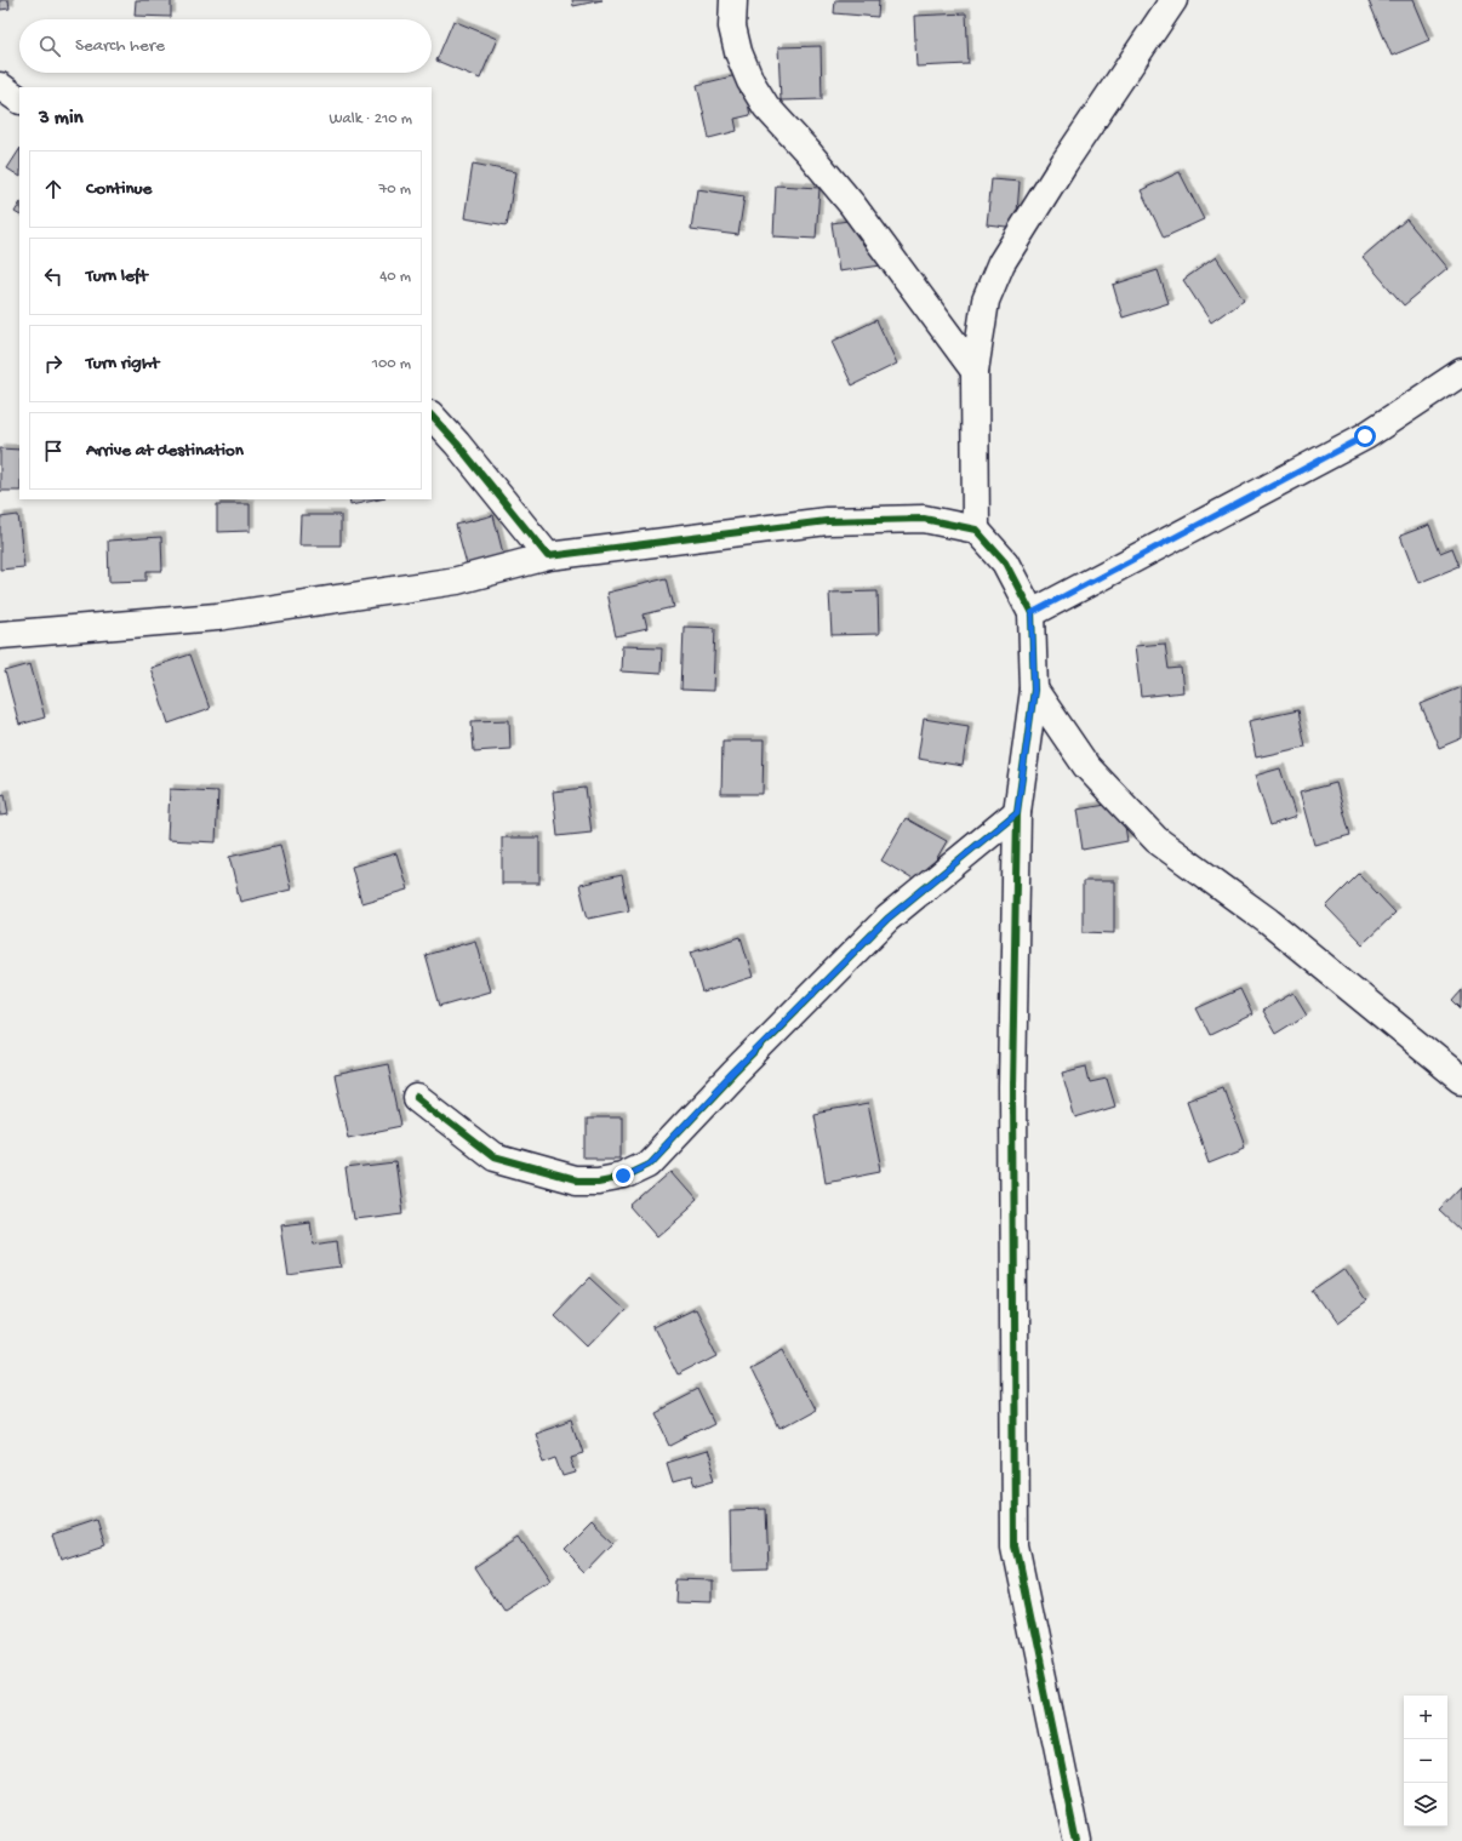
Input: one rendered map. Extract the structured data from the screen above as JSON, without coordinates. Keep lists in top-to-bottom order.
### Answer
{
  "page": {
    "search": "Search here",
    "heading": ["3 min", "Walk · 210 m"],
    "list": [
      ["Continue", "70 m"],
      ["Turn left", "40 m"],
      ["Turn right", "100 m"],
      "Arrive at destination"
    ],
    "map_buttons": ["+", "−"]
  }
}
